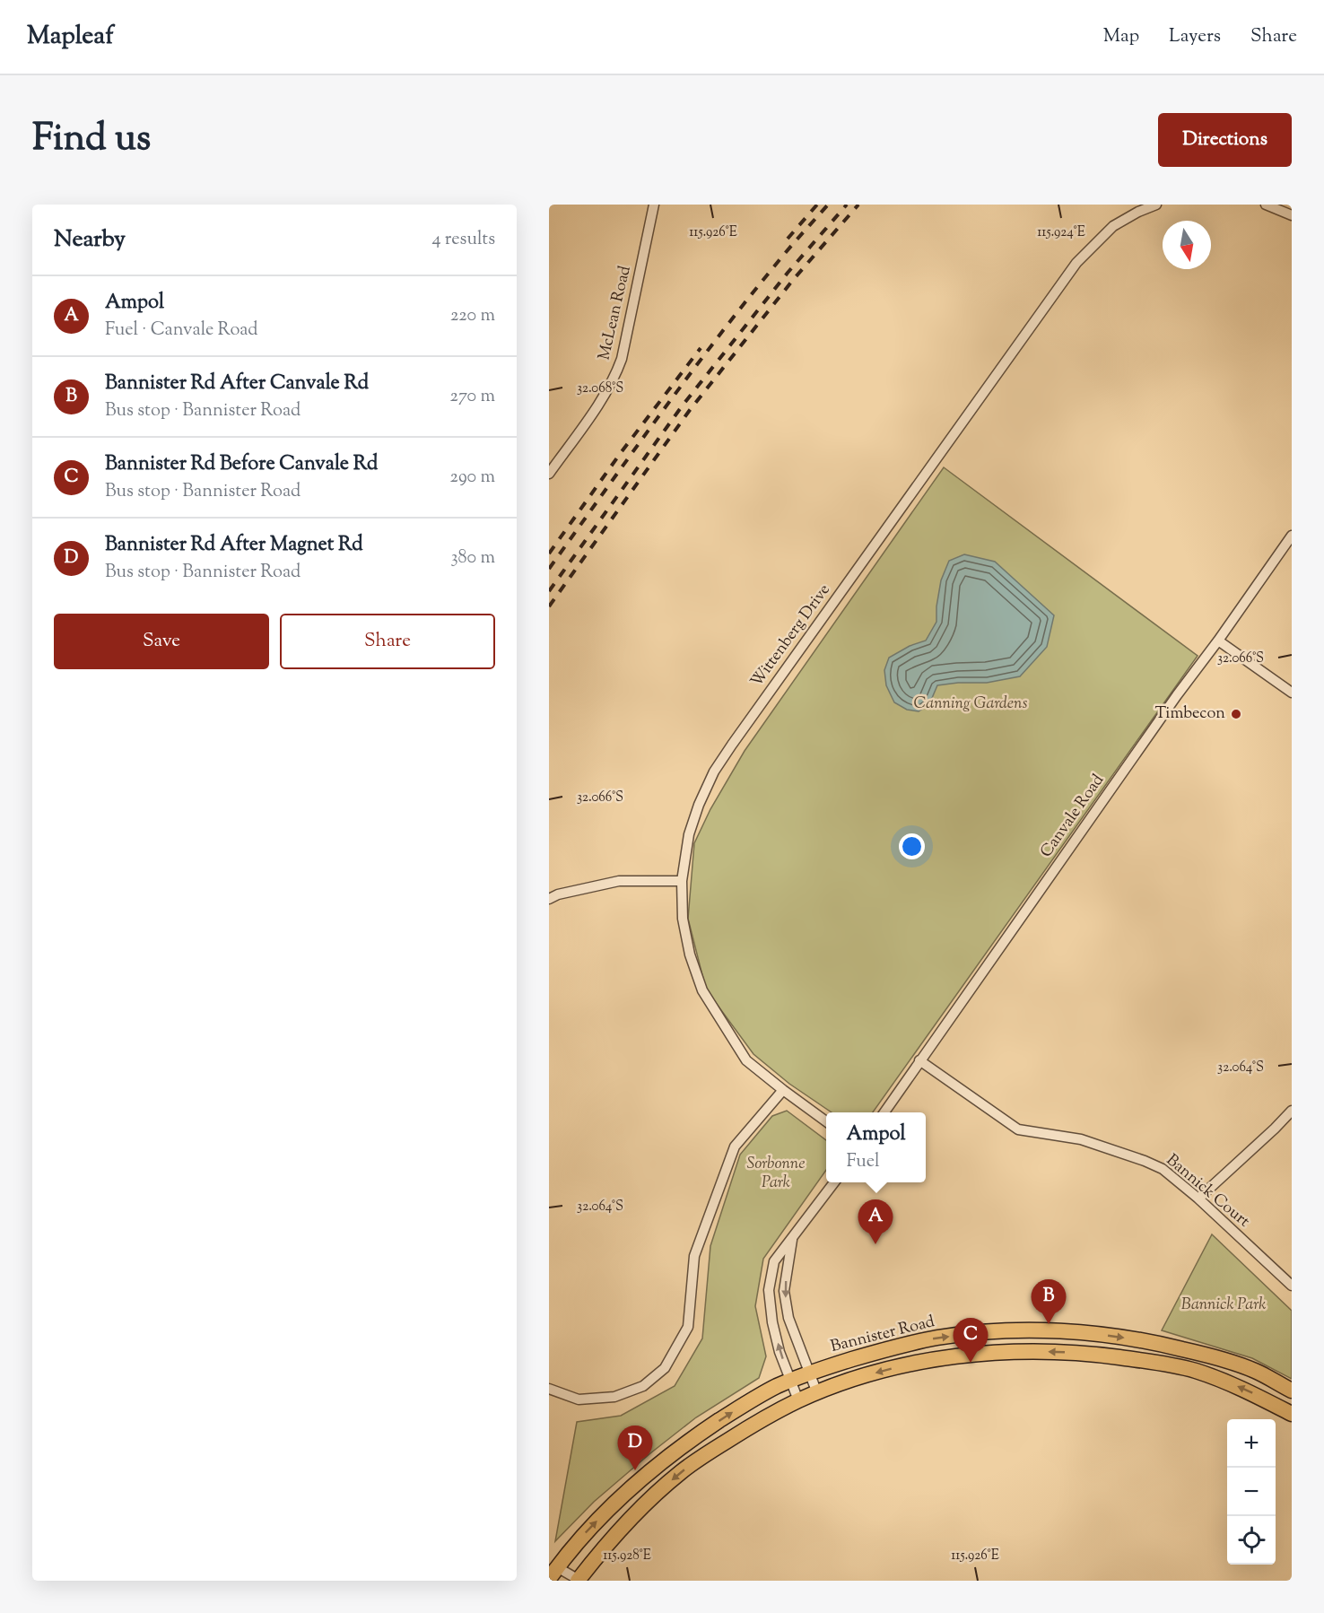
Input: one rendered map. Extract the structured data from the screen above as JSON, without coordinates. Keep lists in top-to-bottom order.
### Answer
{
  "streets": {
    "main road": ["Bannister Road"],
    "street": [
      "McLean Road",
      "Wittenberg Drive",
      "Canvale Road",
      "Bannick Court"
    ]
  },
  "crossings": [
    ["Canvale Road", "Bannick Court"]
  ],
  "parks": ["Canning Gardens", "Sorbonne Park", "Bannick Park"],
  "places": ["Timbecon"],
  "north": "bottom",
  "page": {
    "header": "Mapleaf",
    "nav": ["Map", "Layers", "Share"],
    "title": "Find us",
    "buttons": [
      "Directions",
      ["Save", "Share"]
    ],
    "heading": ["Nearby", "4 results"],
    "list": [
      {
        "mark": "A",
        "name": "Ampol",
        "note": "Fuel · Canvale Road",
        "value": "220 m"
      },
      {
        "mark": "B",
        "name": "Bannister Rd After Canvale Rd",
        "note": "Bus stop · Bannister Road",
        "value": "270 m"
      },
      {
        "mark": "C",
        "name": "Bannister Rd Before Canvale Rd",
        "note": "Bus stop · Bannister Road",
        "value": "290 m"
      },
      {
        "mark": "D",
        "name": "Bannister Rd After Magnet Rd",
        "note": "Bus stop · Bannister Road",
        "value": "380 m"
      }
    ],
    "popup": ["Ampol", "Fuel"],
    "pins": [
      "A",
      "B",
      "C",
      "D"
    ],
    "map_buttons": ["+", "−"]
  },
  "coordinates": [
    "115.926°E",
    "115.924°E",
    "32.068°S",
    "32.066°S",
    "32.064°S",
    "115.928°E"
  ]
}
